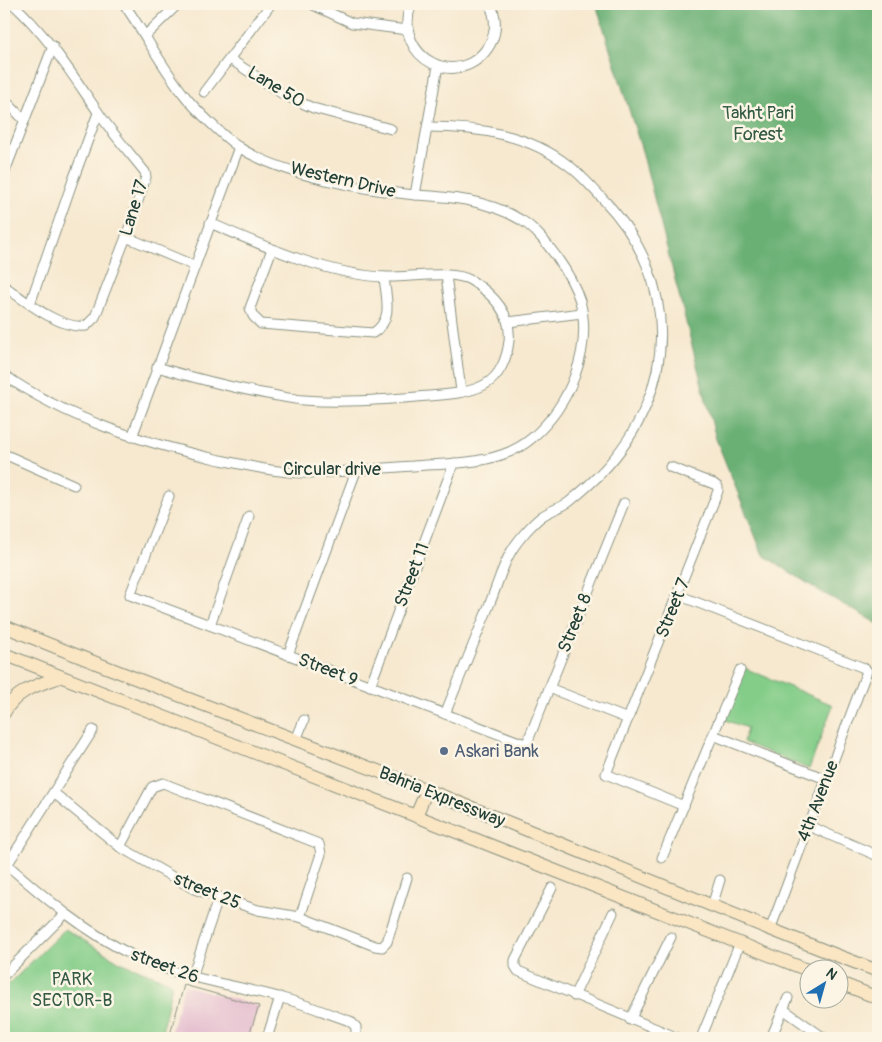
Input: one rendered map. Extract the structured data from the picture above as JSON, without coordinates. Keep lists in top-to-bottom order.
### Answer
{
  "streets": {
    "main road": ["Bahria Expressway"],
    "street": [
      "Lane 50",
      "Western Drive",
      "Lane 17",
      "Circular drive",
      "Street 11",
      "Street 7",
      "Street 8",
      "Street 9",
      "4th Avenue",
      "street 25",
      "street 26"
    ]
  },
  "crossings": [
    ["Western Drive", "Circular drive"],
    ["Circular drive", "Street 11"],
    ["Street 11", "Street 9"],
    ["Street 7", "4th Avenue"],
    ["Street 8", "Street 9"],
    ["Bahria Expressway", "4th Avenue"]
  ],
  "parks": ["Takht Pari Forest", "PARK SECTOR-B"],
  "places": ["Askari Bank"],
  "north": "top right"
}
